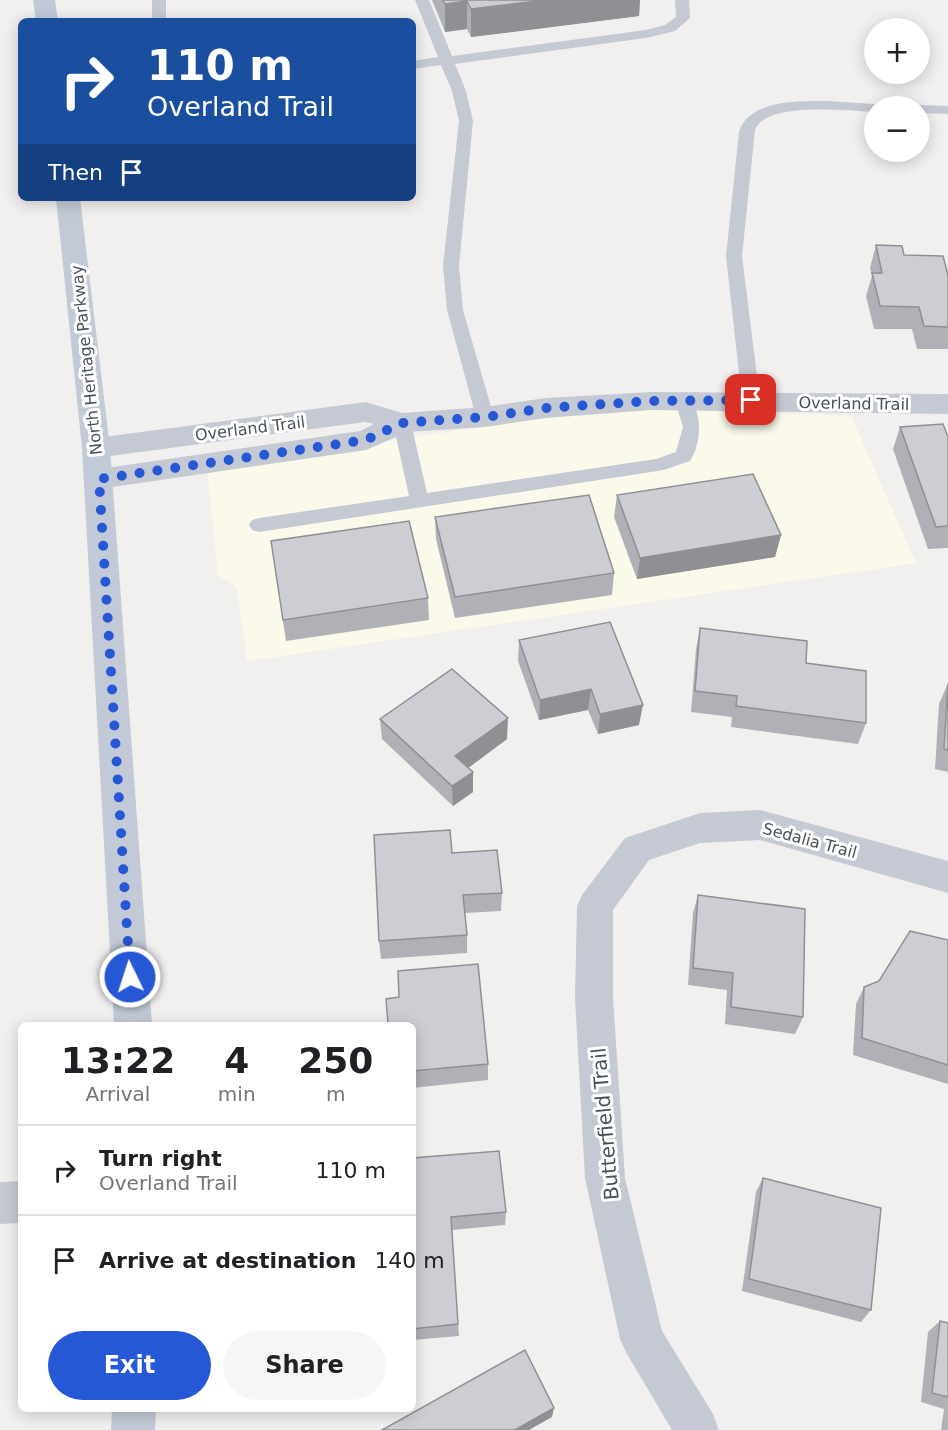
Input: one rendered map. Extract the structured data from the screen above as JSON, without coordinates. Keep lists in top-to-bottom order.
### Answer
{
  "streets": {
    "main road": ["North Heritage Parkway"],
    "street": ["Overland Trail", "Sedalia Trail", "Butterfield Trail"]
  },
  "crossings": [
    ["North Heritage Parkway", "Overland Trail"],
    ["Sedalia Trail", "Butterfield Trail"]
  ],
  "page": {
    "map_buttons": ["+", "−"],
    "turn": ["110 m", "Overland Trail"],
    "then": "Then",
    "eta": [
      "13:22",
      "Arrival",
      "4",
      "min",
      "250",
      "m"
    ],
    "list": [
      {
        "name": "Turn right",
        "note": "Overland Trail",
        "value": "110 m"
      },
      {
        "name": "Arrive at destination",
        "value": "140 m"
      }
    ],
    "buttons": ["Exit", "Share"]
  }
}
